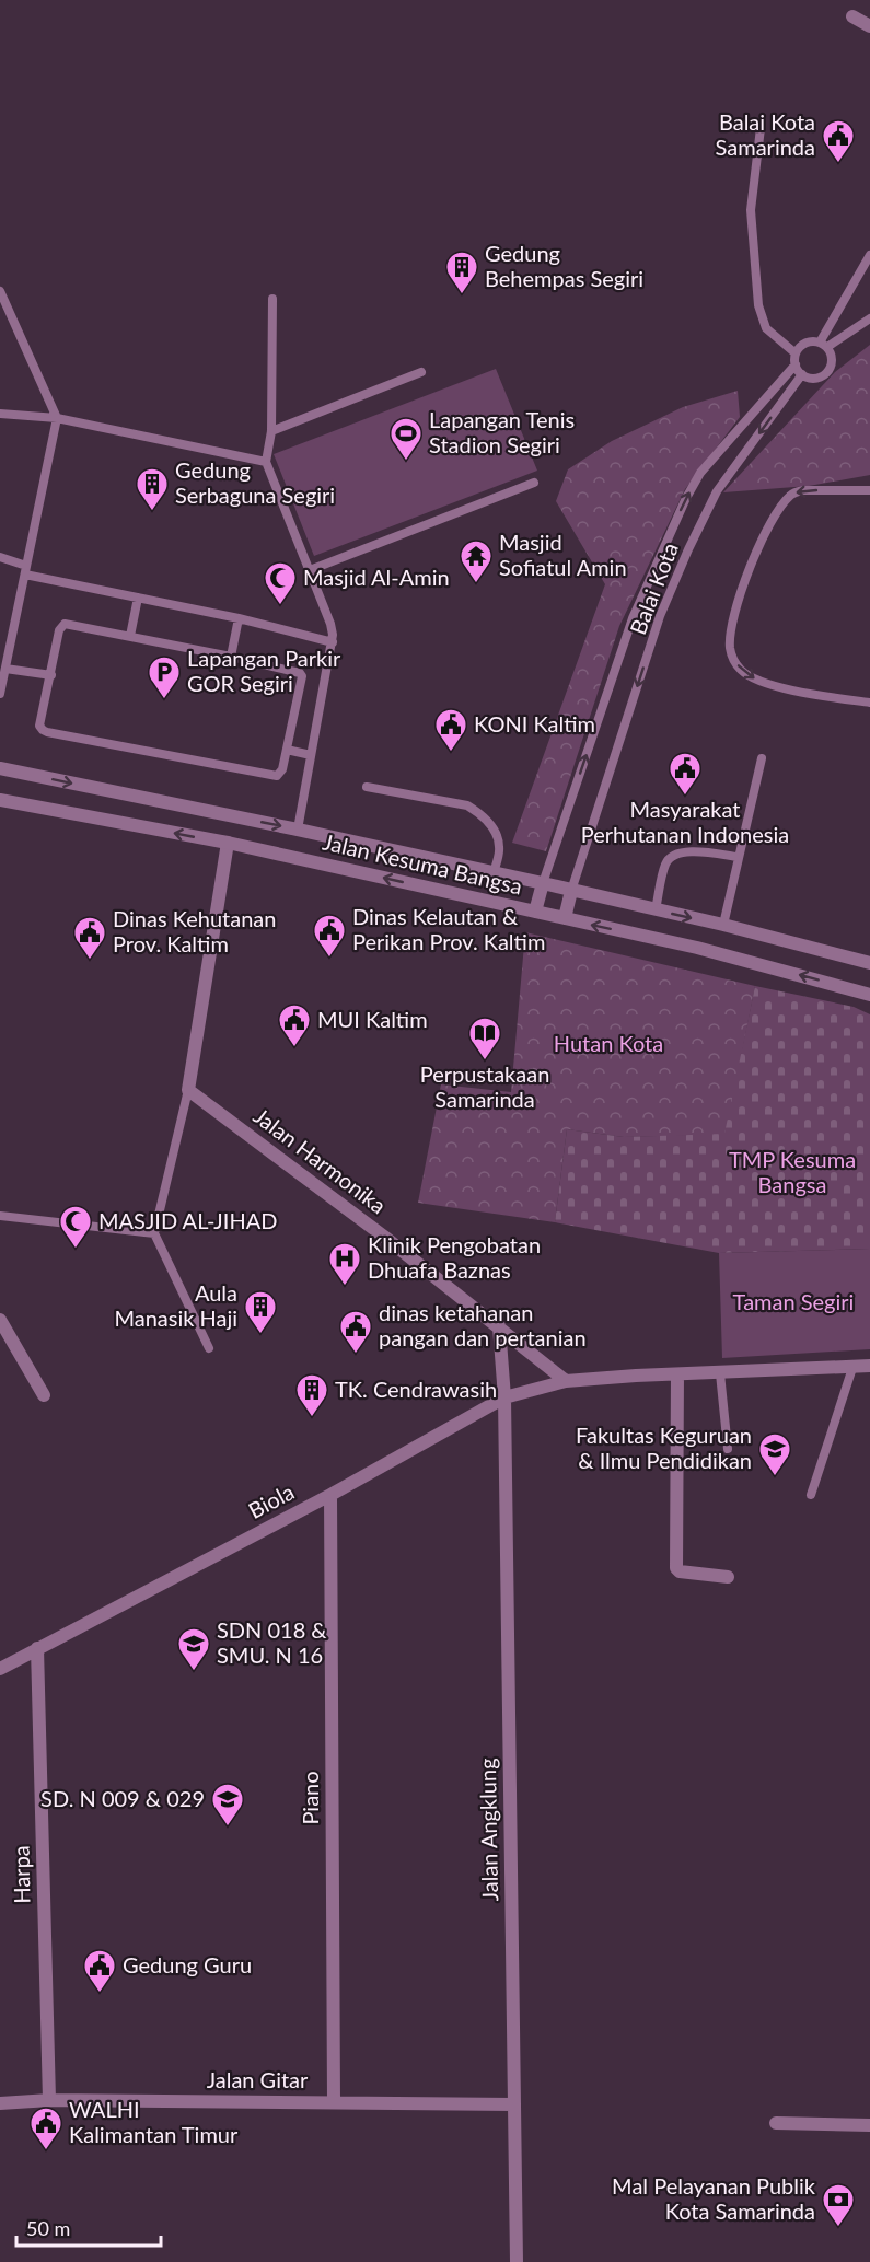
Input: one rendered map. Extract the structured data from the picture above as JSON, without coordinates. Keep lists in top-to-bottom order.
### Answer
{
  "streets": {
    "street": [
      "Jalan Kesuma Bangsa",
      "Jalan Harmonika",
      "Biola",
      "Piano",
      "Jalan Angklung",
      "Harpa",
      "Jalan Gitar"
    ],
    "lane": ["Balai Kota"]
  },
  "crossings": [
    ["Balai Kota", "Jalan Kesuma Bangsa"],
    ["Jalan Harmonika", "Biola"],
    ["Jalan Harmonika", "Jalan Angklung"],
    ["Biola", "Piano"],
    ["Biola", "Jalan Angklung"],
    ["Biola", "Harpa"],
    ["Piano", "Jalan Gitar"],
    ["Jalan Angklung", "Jalan Gitar"],
    ["Harpa", "Jalan Gitar"]
  ],
  "parks": ["Hutan Kota", "TMP Kesuma Bangsa", "Taman Segiri"],
  "places": {
    "public building": [
      "Balai Kota Samarinda",
      "KONI Kaltim",
      "Masyarakat Perhutanan Indonesia",
      "Dinas Kelautan & Perikan Prov. Kaltim",
      "Dinas Kehutanan Prov. Kaltim",
      "MUI Kaltim",
      "dinas ketahanan pangan dan pertanian",
      "Gedung Guru",
      "WALHI Kalimantan Timur"
    ],
    "building": [
      "Gedung Behempas Segiri",
      "Gedung Serbaguna Segiri",
      "Aula Manasik Haji",
      "TK. Cendrawasih"
    ],
    "sports": ["Lapangan Tenis Stadion Segiri"],
    "temple": ["Masjid Sofiatul Amin"],
    "mosque": ["Masjid Al-Amin", "MASJID AL-JIHAD"],
    "parking": ["Lapangan Parkir GOR Segiri"],
    "library": ["Perpustakaan Samarinda"],
    "hospital": ["Klinik Pengobatan Dhuafa Baznas"],
    "school or university": ["Fakultas Keguruan & Ilmu Pendidikan", "SDN 018 & SMU. N 16", "SD. N 009 & 029"],
    "bank": ["Mal Pelayanan Publik Kota Samarinda"]
  },
  "scale_bar": "50 m"
}
